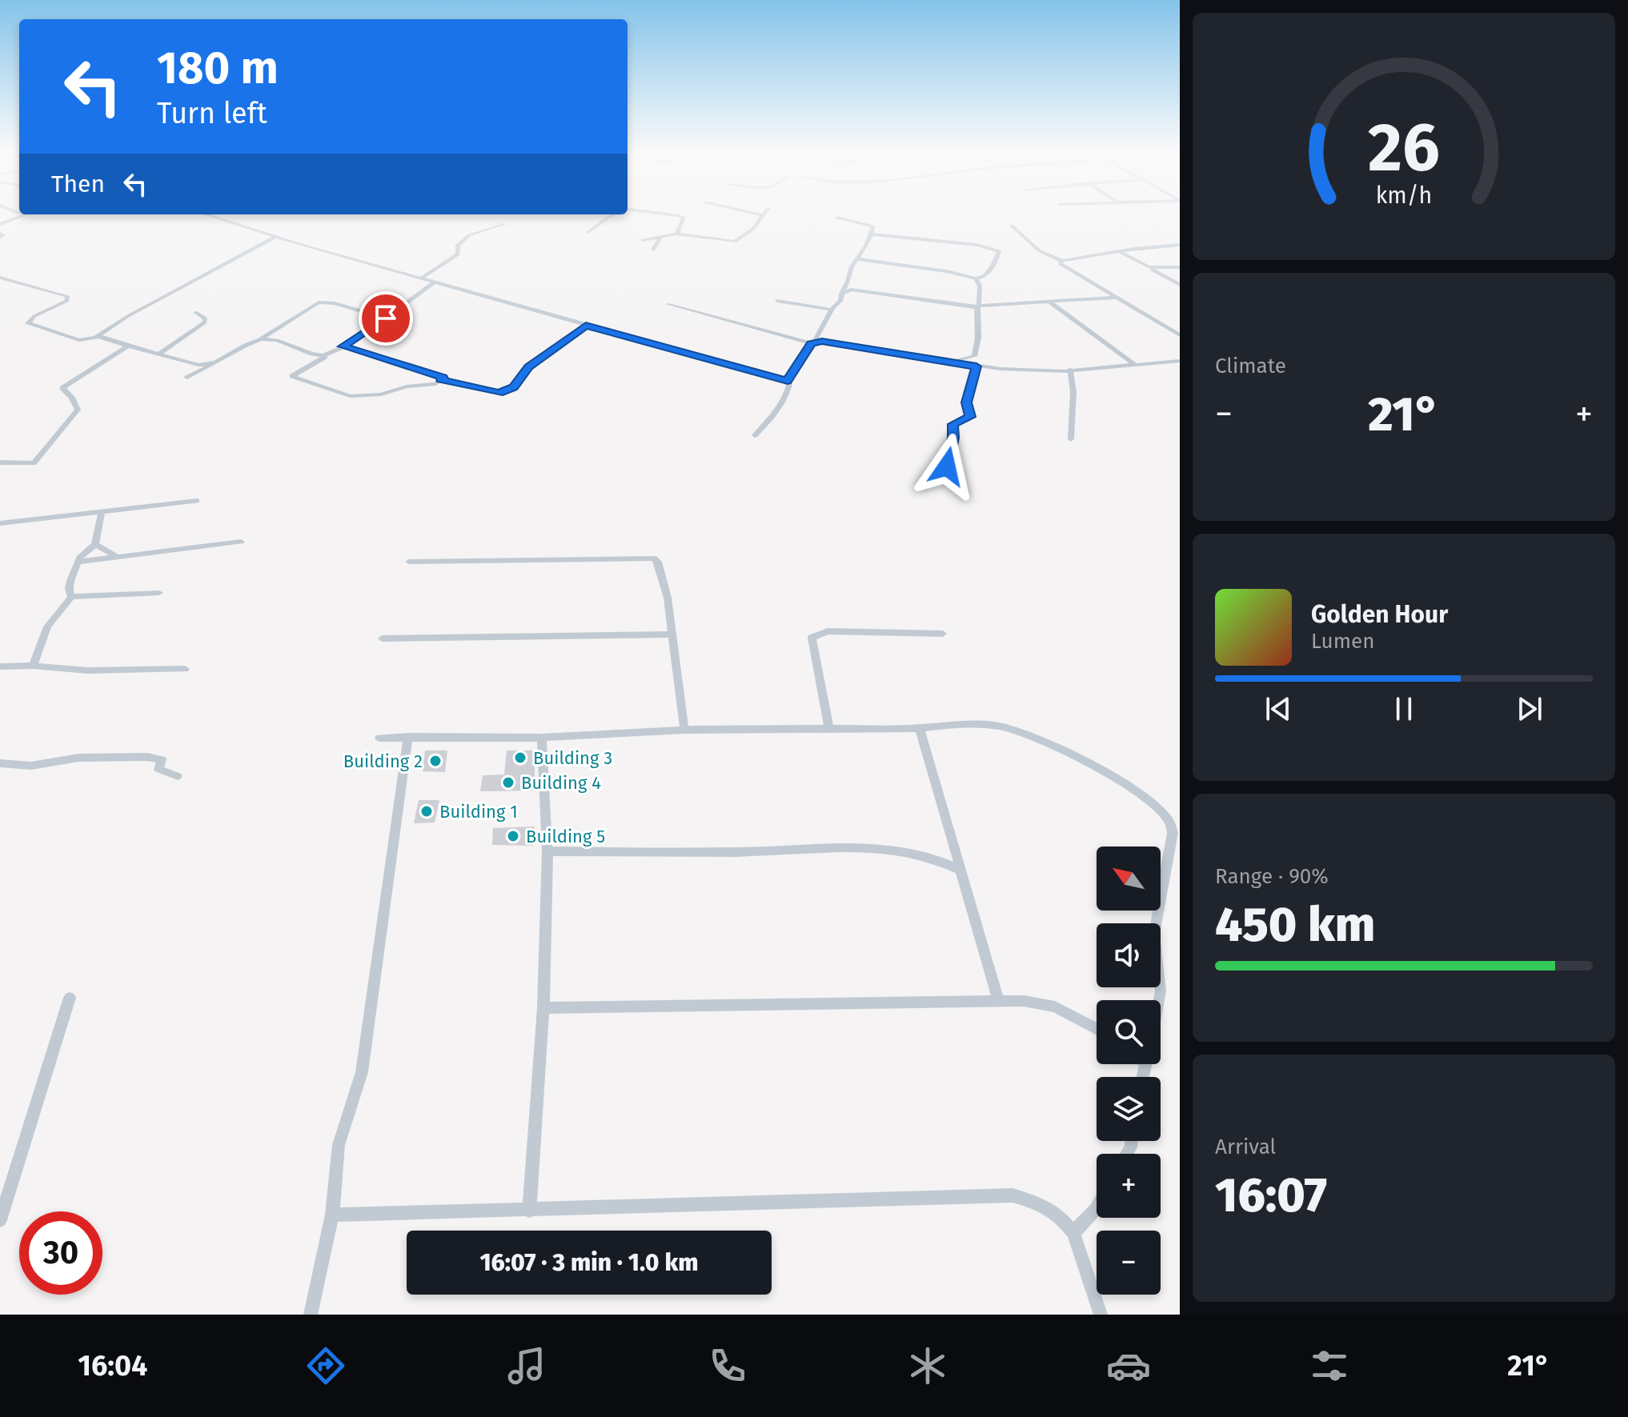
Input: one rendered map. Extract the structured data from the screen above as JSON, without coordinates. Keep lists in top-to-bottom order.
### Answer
{
  "places": [
    "Building 3",
    "Building 2",
    "Building 4",
    "Building 1",
    "Building 5"
  ],
  "north": "top left",
  "page": {
    "turn": ["180 m", "Turn left"],
    "then": "Then",
    "tile": [
      "Climate",
      ["Range · 90%", "450 km"],
      ["Arrival", "16:07"]
    ],
    "heat": ["−", "21°", "+"],
    "song": ["Golden Hour", "Lumen"],
    "map_buttons": ["+", "−"],
    "limit": "30",
    "trip": "16:07 · 3 min · 1.0 km",
    "tabs": ["16:04", "21°"],
    "gauge": ["26", "km/h"]
  }
}
